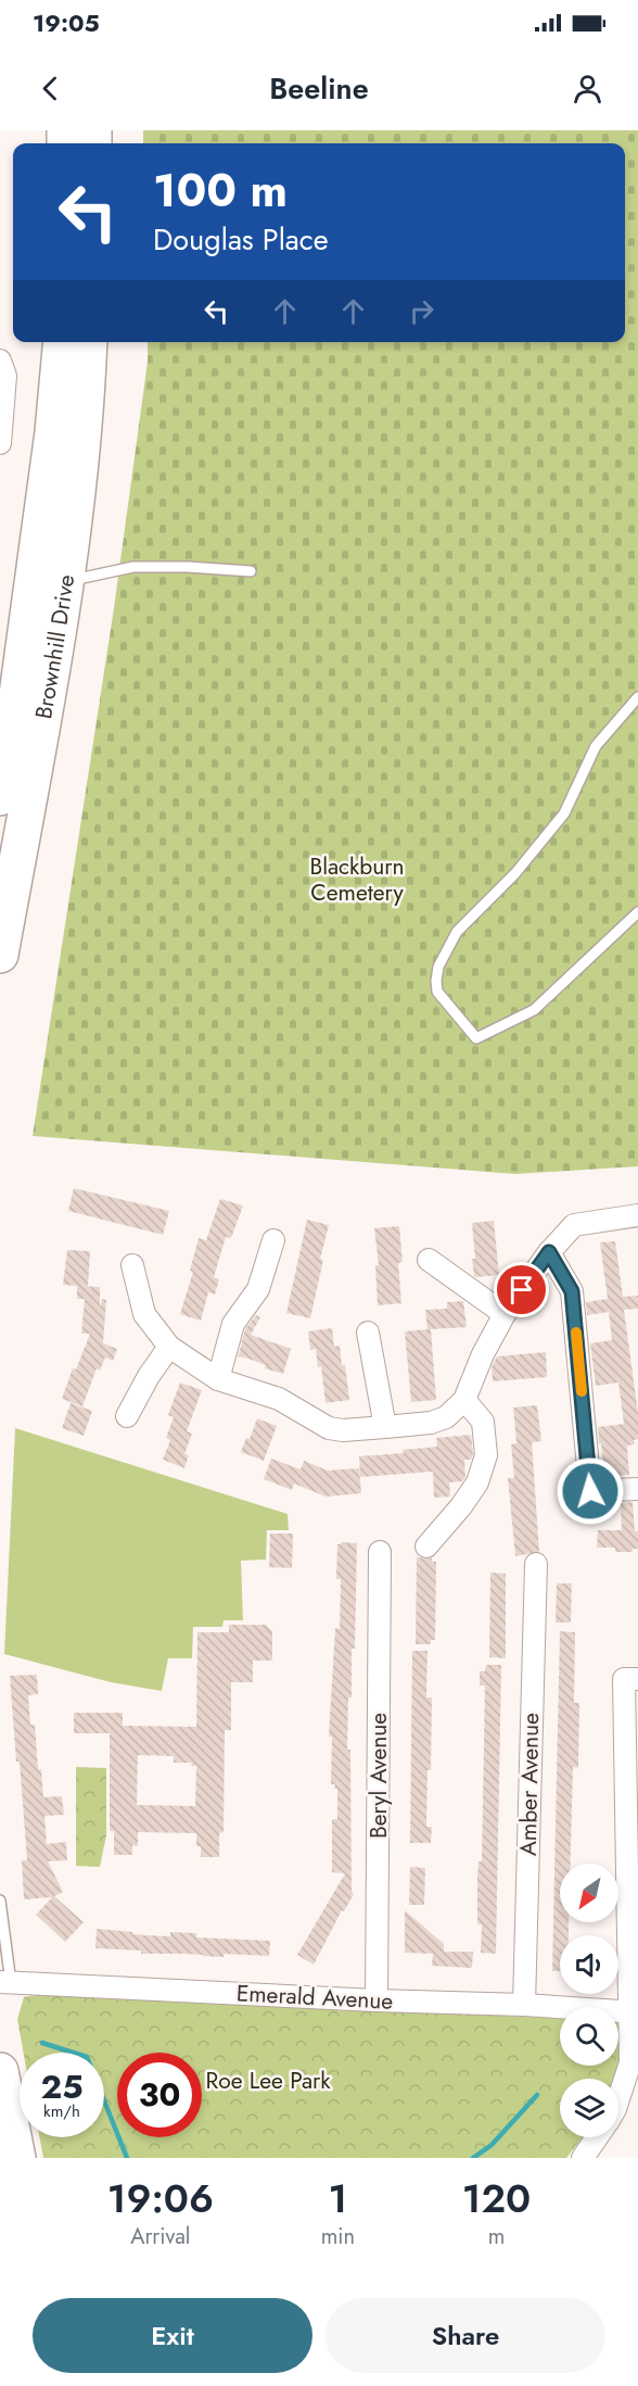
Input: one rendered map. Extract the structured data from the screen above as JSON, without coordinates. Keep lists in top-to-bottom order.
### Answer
{
  "streets": {
    "highway": ["Brownhill Drive"],
    "street": ["Beryl Avenue", "Amber Avenue", "Emerald Avenue"]
  },
  "crossings": [
    ["Beryl Avenue", "Emerald Avenue"],
    ["Amber Avenue", "Emerald Avenue"]
  ],
  "parks": ["Blackburn Cemetery", "Roe Lee Park"],
  "north": "bottom left",
  "page": {
    "status": "19:05",
    "header": "Beeline",
    "turn": ["100 m", "Douglas Place"],
    "speed": "25 km/h",
    "limit": "30",
    "eta": [
      "19:06",
      "Arrival",
      "1",
      "min",
      "120",
      "m"
    ],
    "buttons": ["Exit", "Share"]
  }
}
